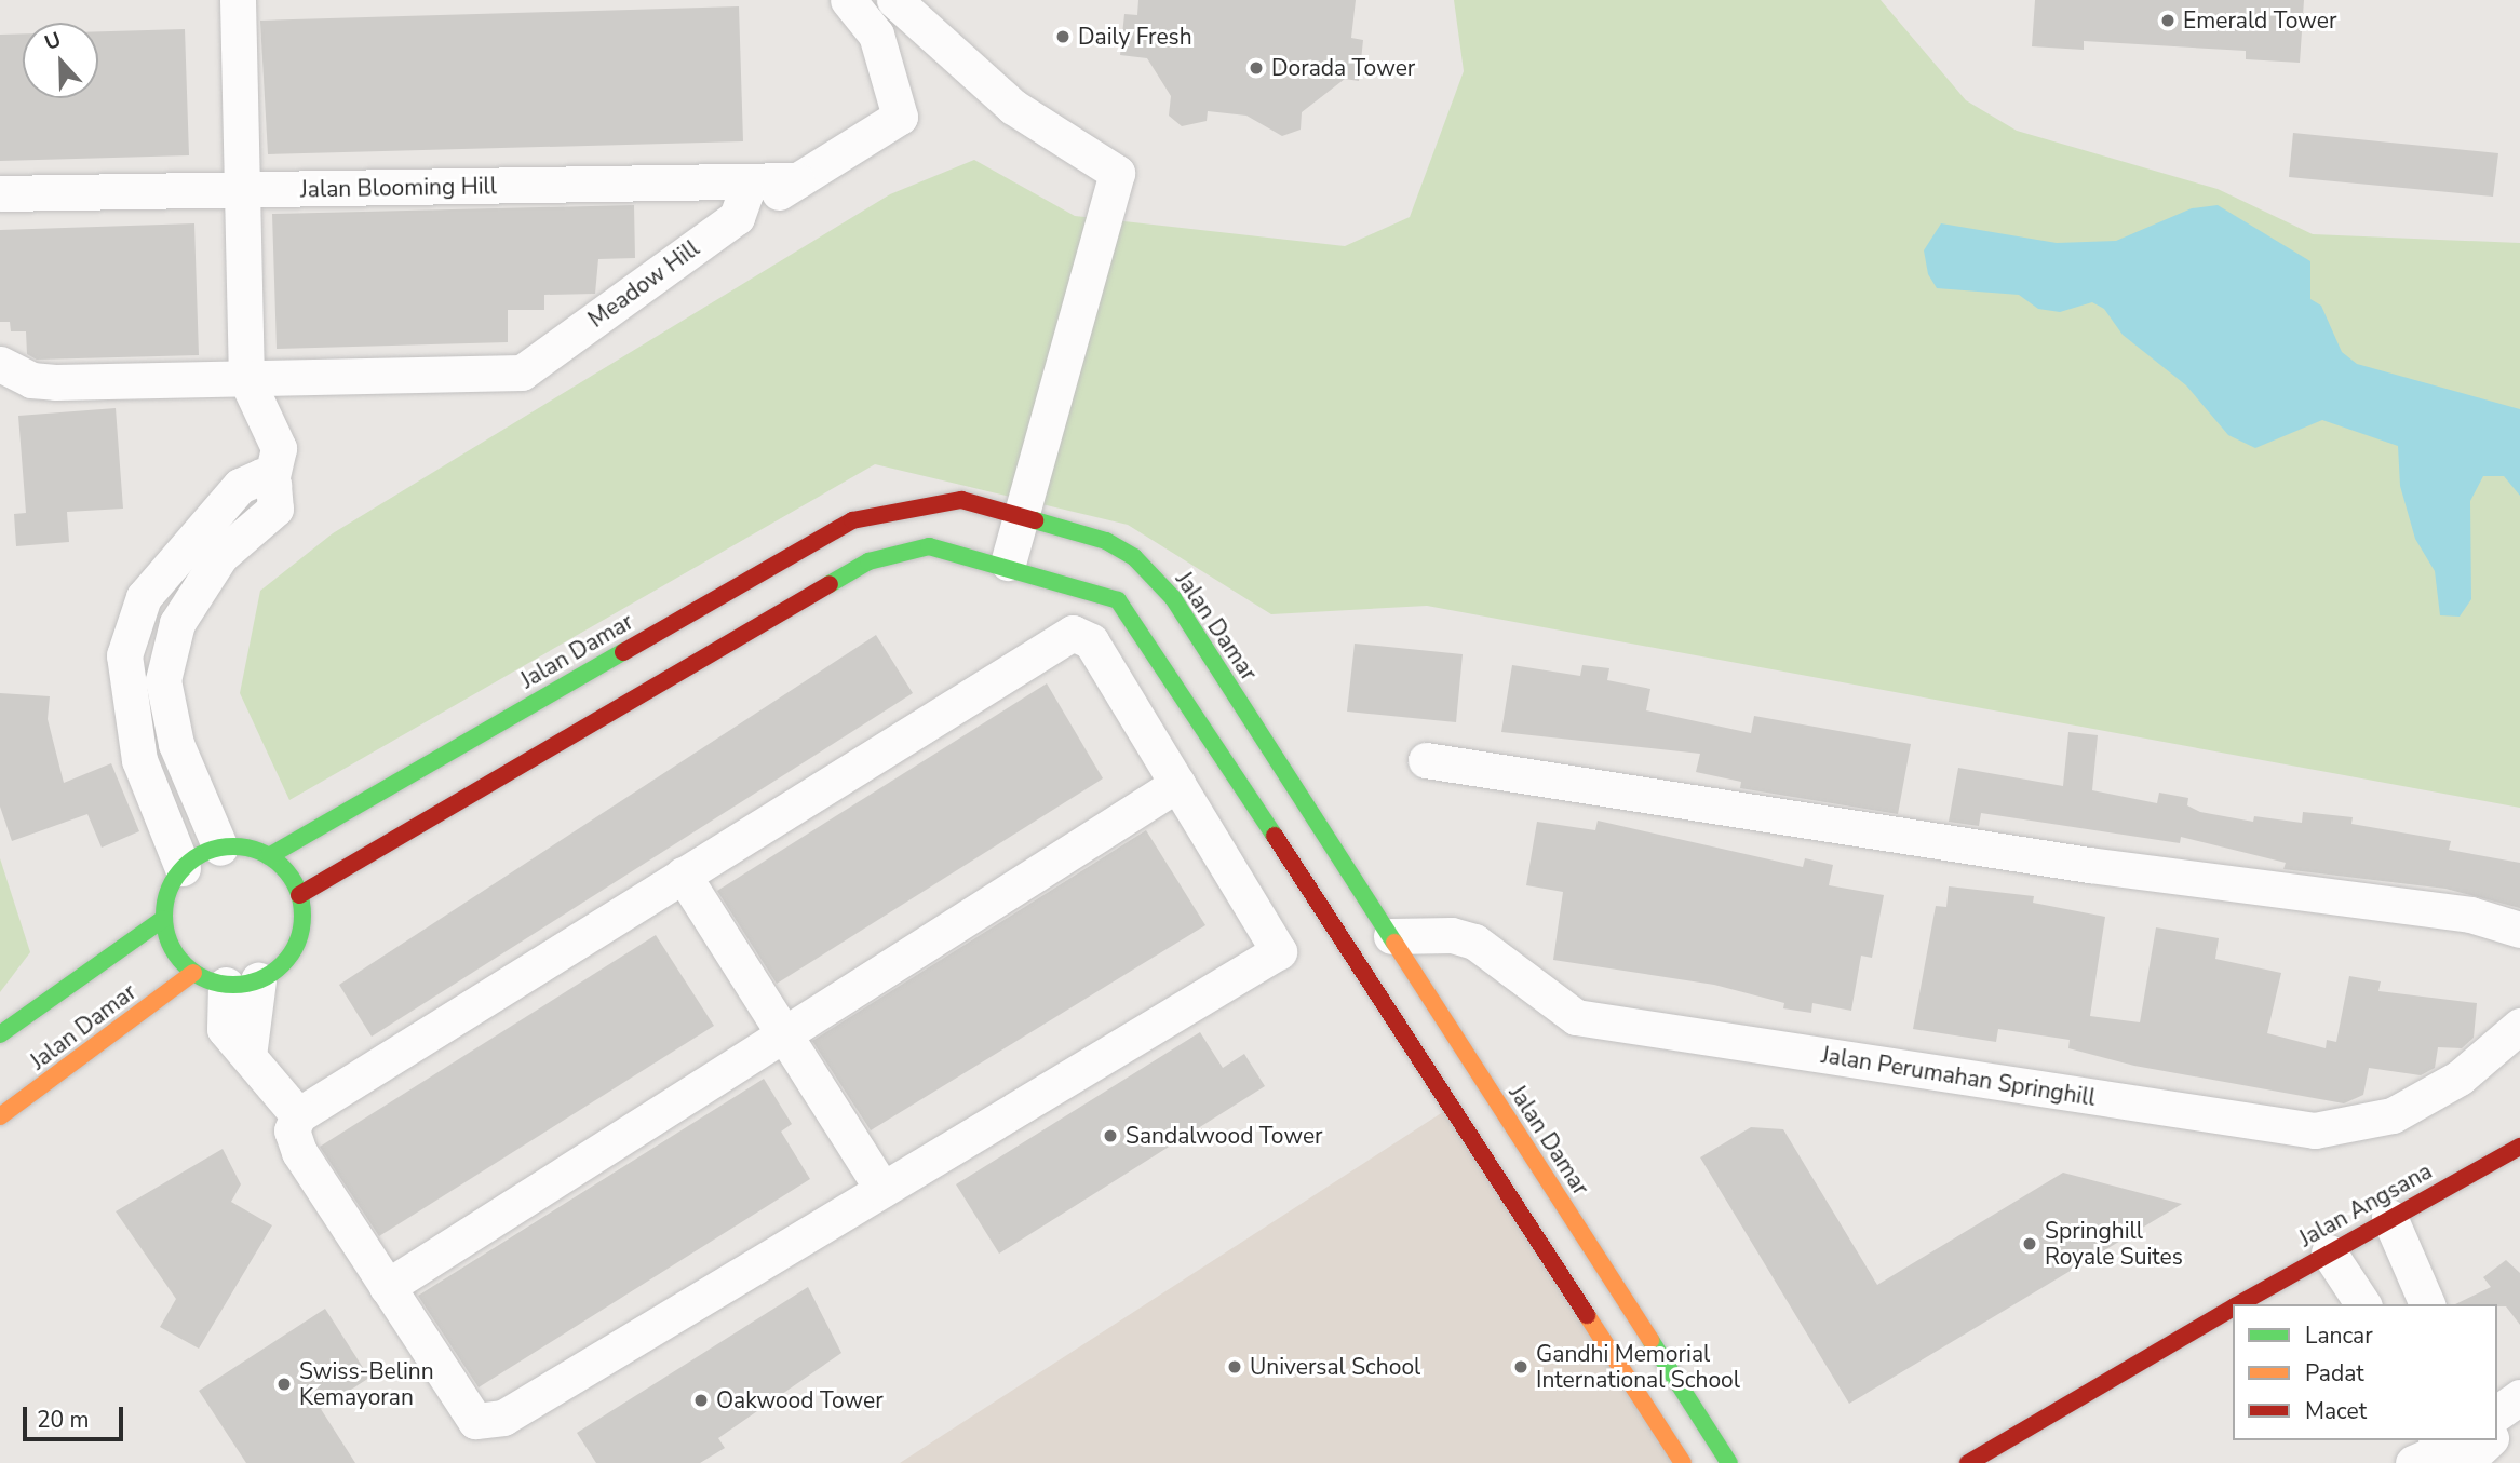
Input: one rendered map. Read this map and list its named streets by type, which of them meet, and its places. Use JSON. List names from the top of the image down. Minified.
{"streets":{"street":["Jalan Blooming Hill","Meadow Hill","Jalan Damar","Jalan Perumahan Springhill","Jalan Angsana"]},"crossings":[["Jalan Blooming Hill","Meadow Hill"],["Jalan Damar","Jalan Perumahan Springhill"]],"places":["Emerald Tower","Daily Fresh","Dorada Tower","Sandalwood Tower","Springhill Royale Suites","Universal School","Gandhi Memorial International School","Swiss-Belinn Kemayoran","Oakwood Tower"],"legend":["Lancar","Padat","Macet"],"scale_bar":"20 m","north":"top"}
